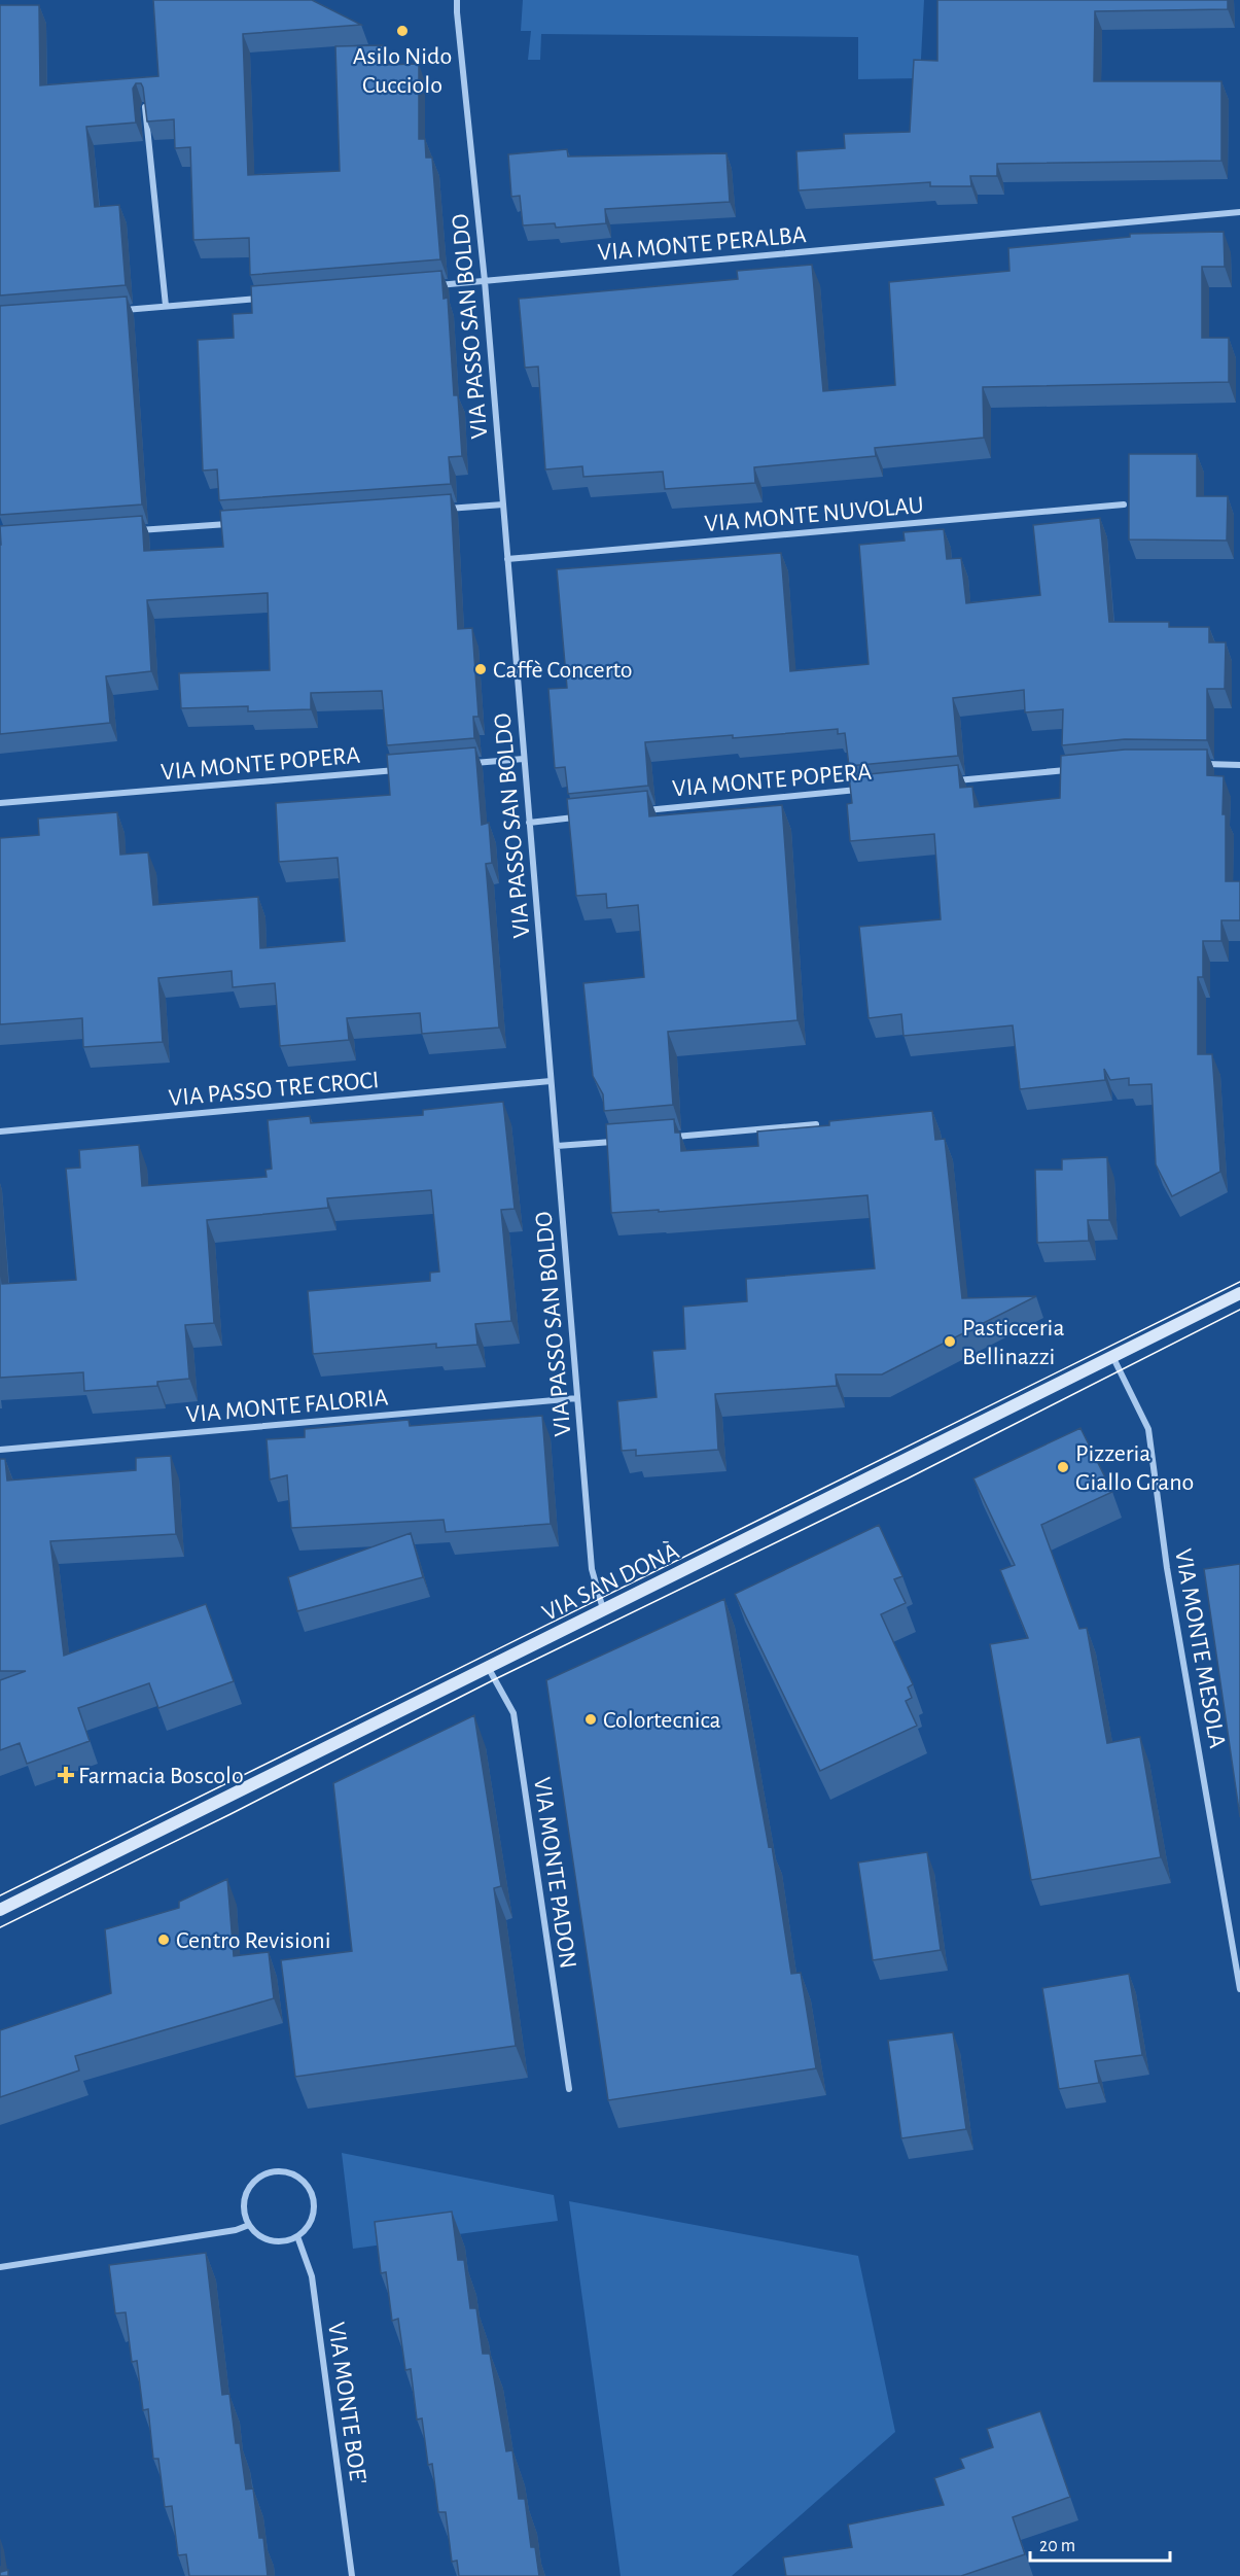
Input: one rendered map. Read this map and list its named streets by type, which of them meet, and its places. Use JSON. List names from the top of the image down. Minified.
{"streets":{"main road":["VIA SAN DONÀ"],"street":["VIA MONTE PERALBA","VIA PASSO SAN BOLDO","VIA MONTE NUVOLAU","VIA MONTE POPERA","VIA PASSO TRE CROCI","VIA MONTE FALORIA","VIA MONTE MESOLA","VIA MONTE PADON","VIA MONTE BOE'"]},"crossings":[["VIA MONTE PERALBA","VIA PASSO SAN BOLDO"],["VIA PASSO SAN BOLDO","VIA MONTE NUVOLAU"],["VIA PASSO SAN BOLDO","VIA PASSO TRE CROCI"],["VIA PASSO SAN BOLDO","VIA MONTE FALORIA"],["VIA PASSO SAN BOLDO","VIA SAN DONÀ"],["VIA SAN DONÀ","VIA MONTE MESOLA"],["VIA SAN DONÀ","VIA MONTE PADON"]],"places":{"other":["Asilo Nido Cucciolo","Caffè Concerto","Pasticceria Bellinazzi","Pizzeria Giallo Grano","Colortecnica","Centro Revisioni"],"health":["Farmacia Boscolo"]},"scale_bar":"20 m"}
